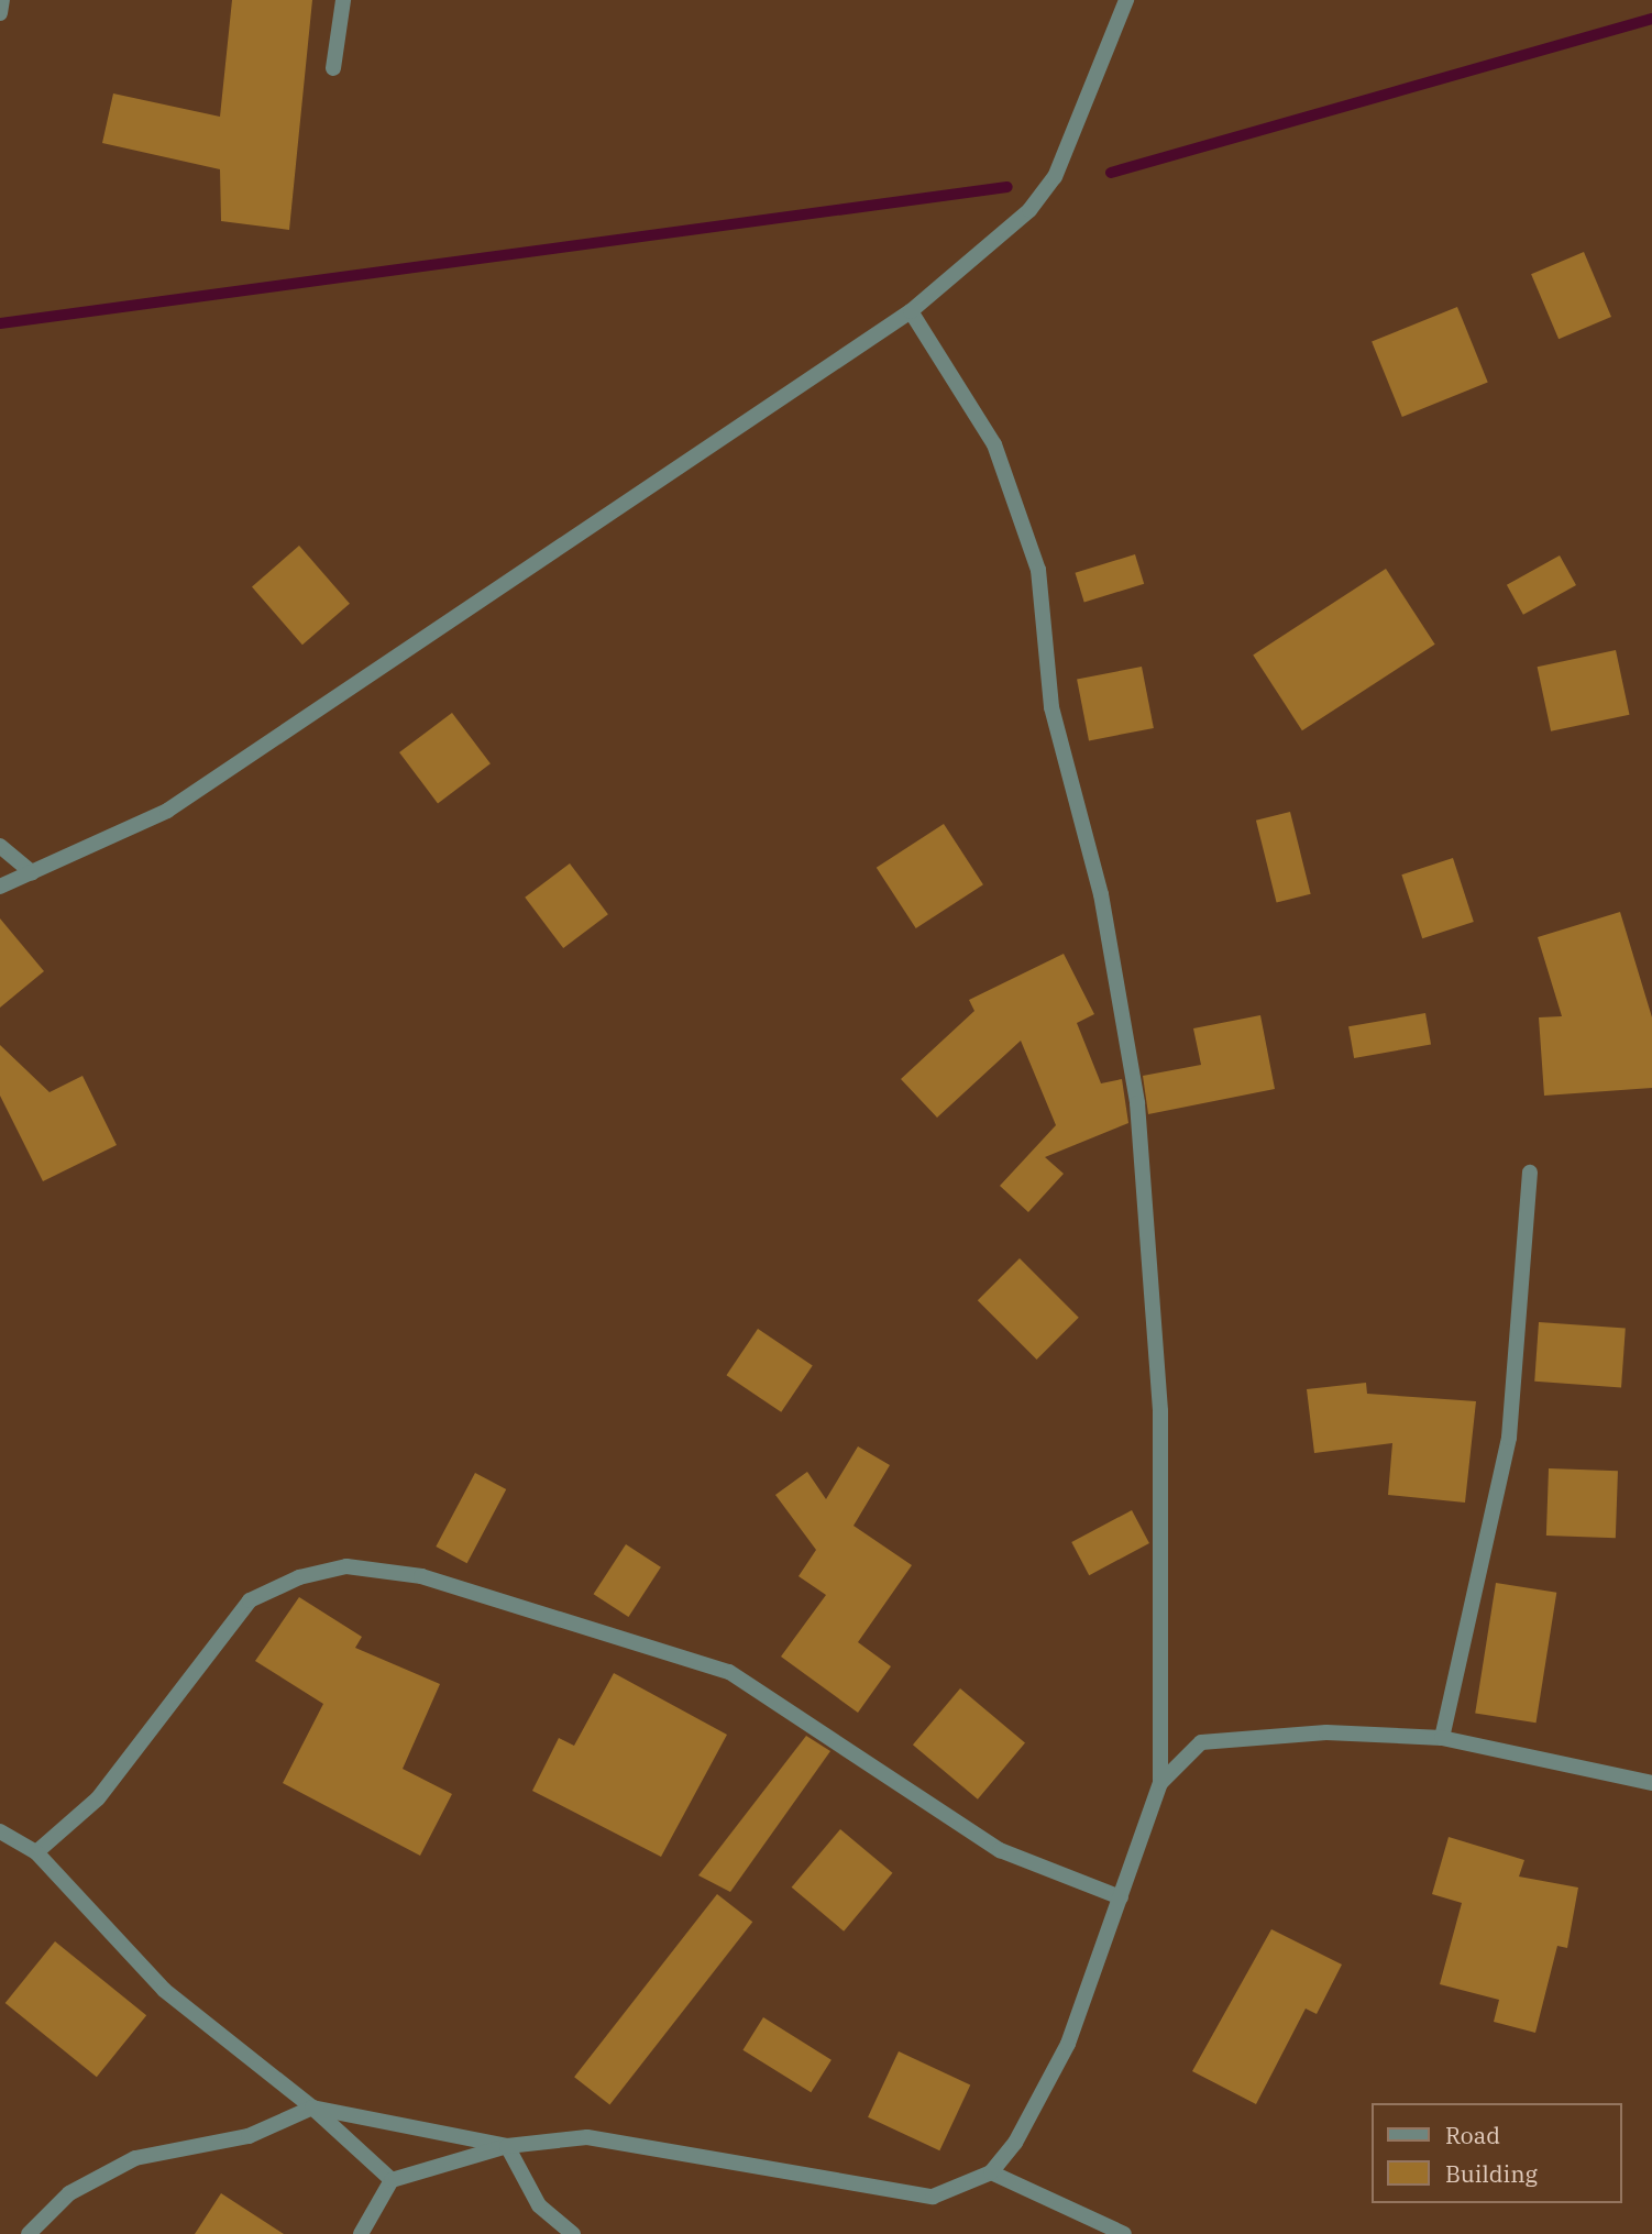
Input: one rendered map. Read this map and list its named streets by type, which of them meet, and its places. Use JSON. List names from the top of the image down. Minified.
{"legend":["Road","Building"]}
